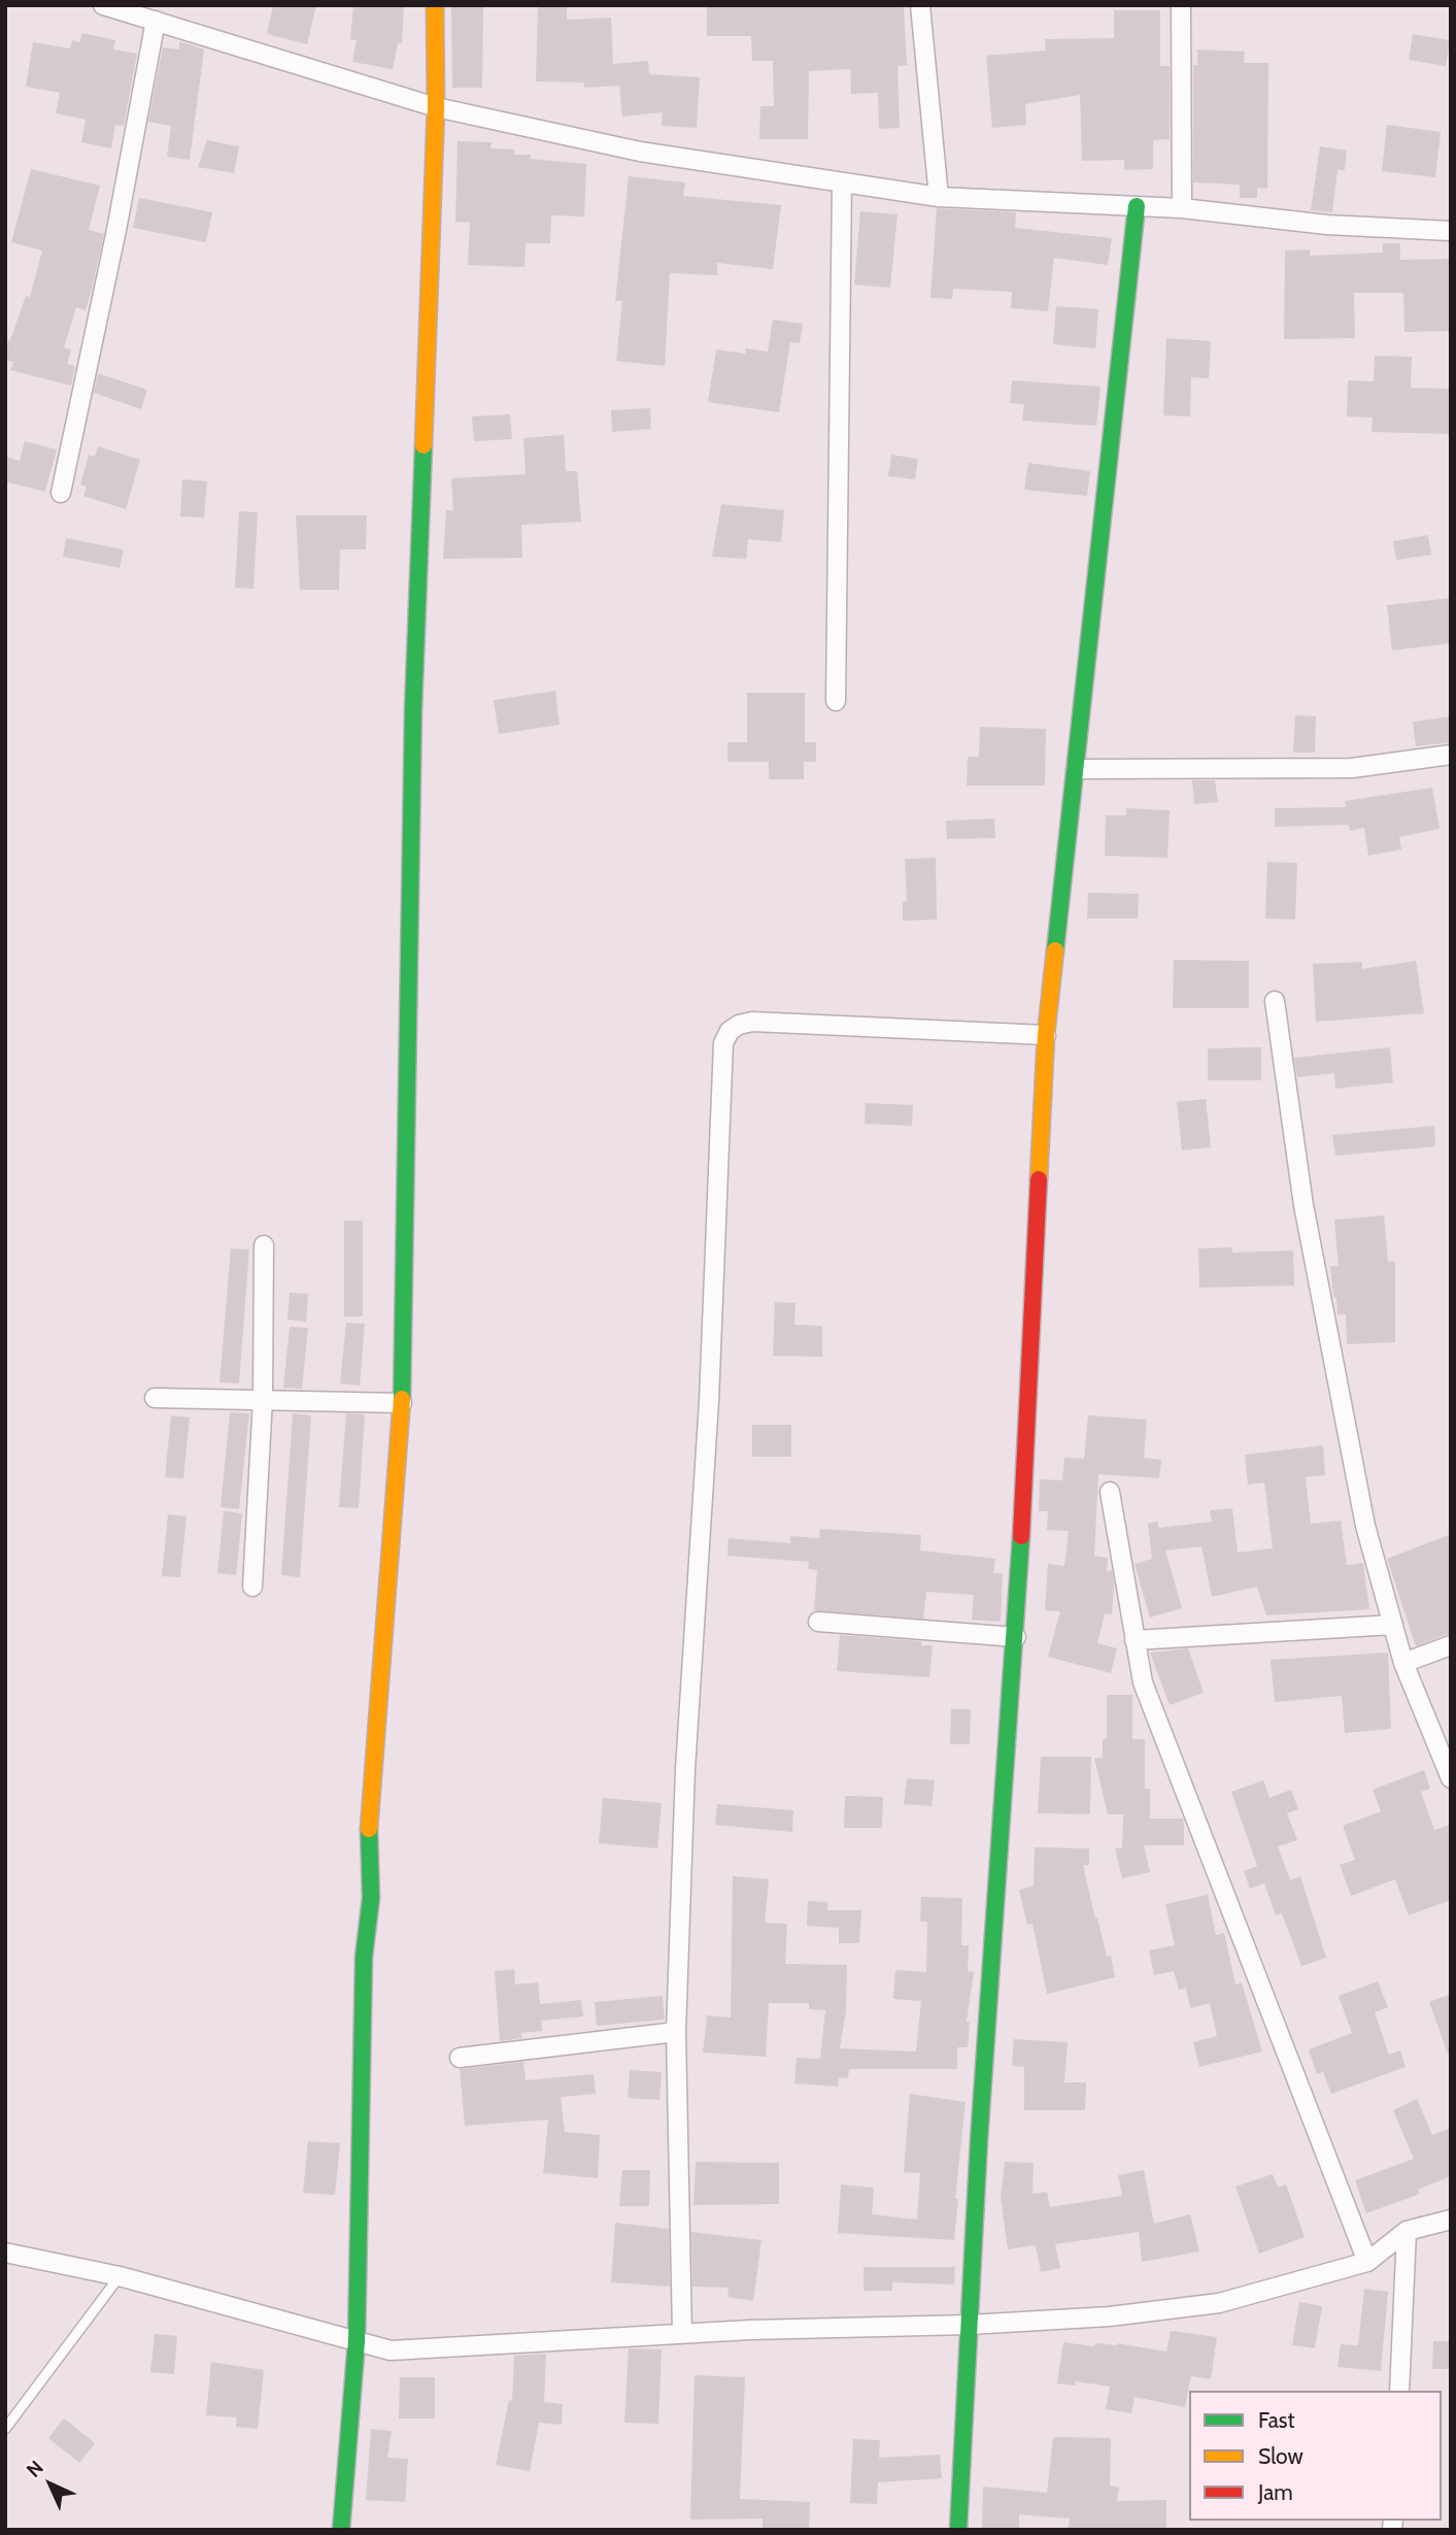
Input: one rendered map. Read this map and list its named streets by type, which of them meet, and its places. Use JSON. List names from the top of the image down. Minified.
{"legend":["Fast","Slow","Jam"],"north":"top left"}
